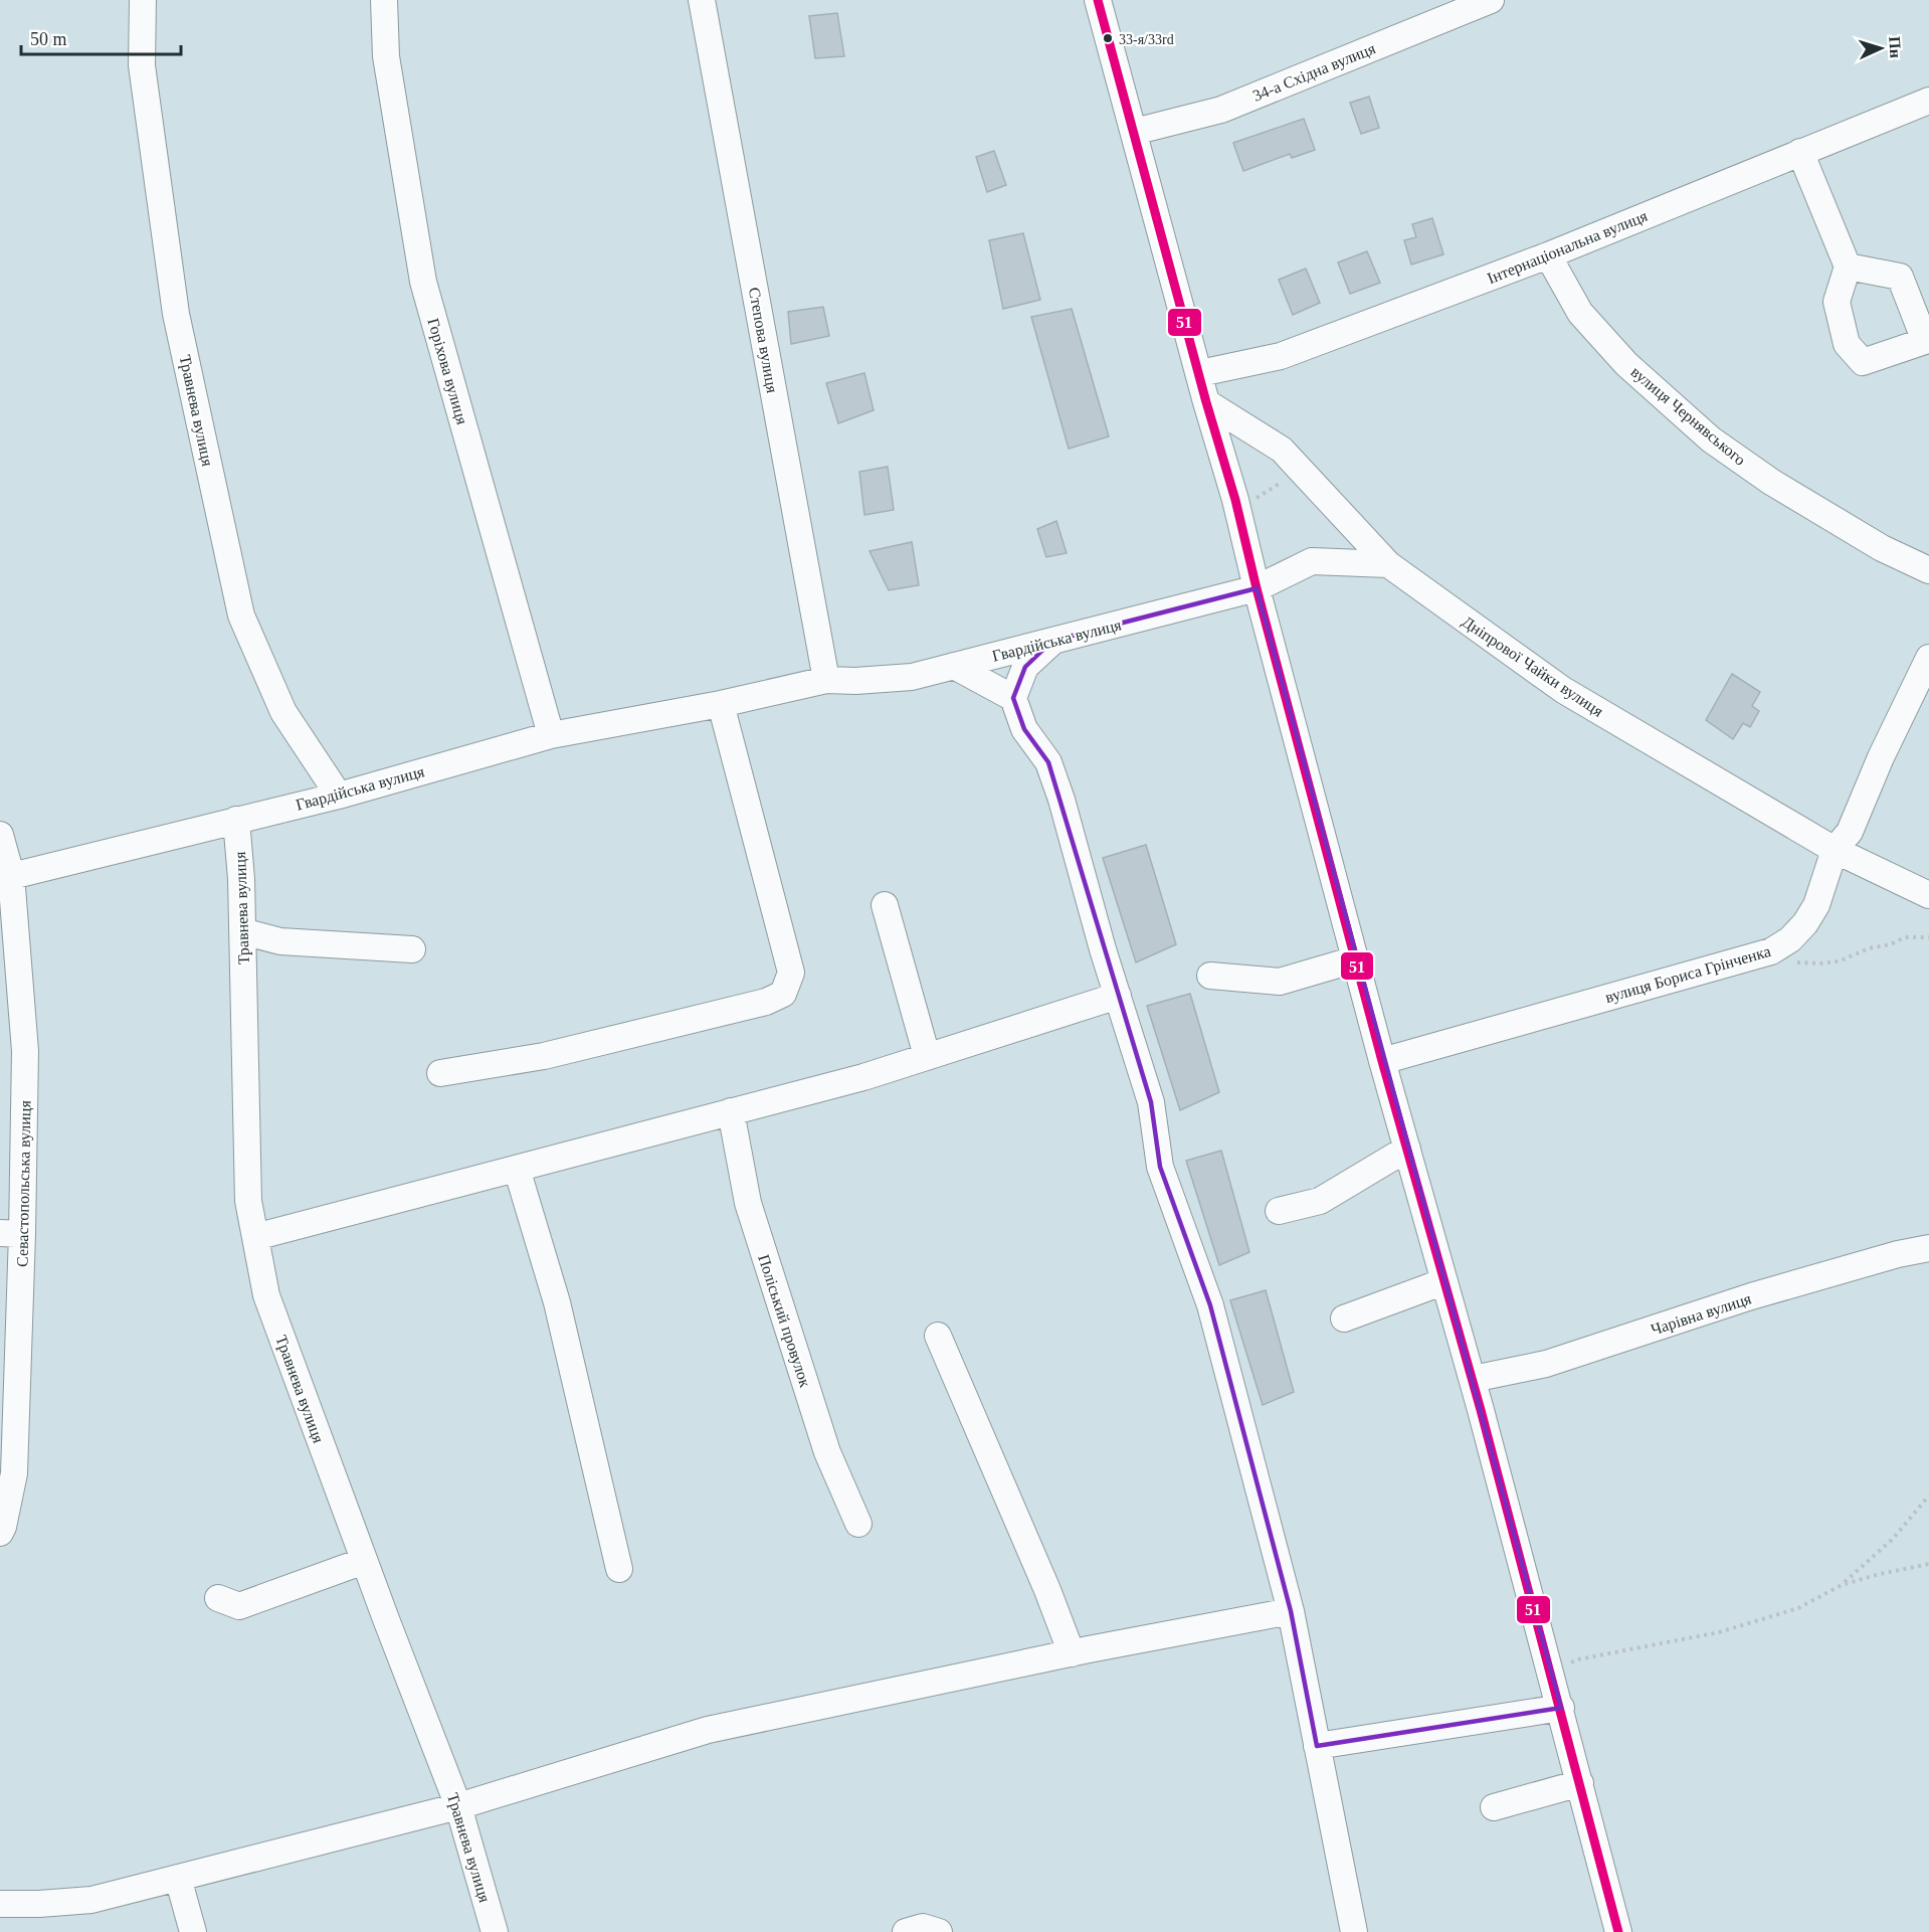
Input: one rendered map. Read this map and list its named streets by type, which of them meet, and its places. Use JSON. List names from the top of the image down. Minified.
{"streets":{"street":["34-а Східна вулиця","Інтернаціональна вулиця","Степова вулиця","Горіхова вулиця","Травнева вулиця","вулиця Чернявського","Гвардійська вулиця","Дніпрової Чайки вулиця","вулиця Бориса Грінченка","Севастопольська вулиця","Чарівна вулиця","Поліський провулок"]},"crossings":[["Інтернаціональна вулиця","вулиця Чернявського"],["Степова вулиця","Гвардійська вулиця"],["Горіхова вулиця","Гвардійська вулиця"],["Травнева вулиця","Гвардійська вулиця"],["Гвардійська вулиця","Дніпрової Чайки вулиця"],["Гвардійська вулиця","Севастопольська вулиця"],["Дніпрової Чайки вулиця","вулиця Бориса Грінченка"]],"places":["33-я/33rd"],"lines":["transit line 51"],"scale_bar":"50 m","north":"right"}
